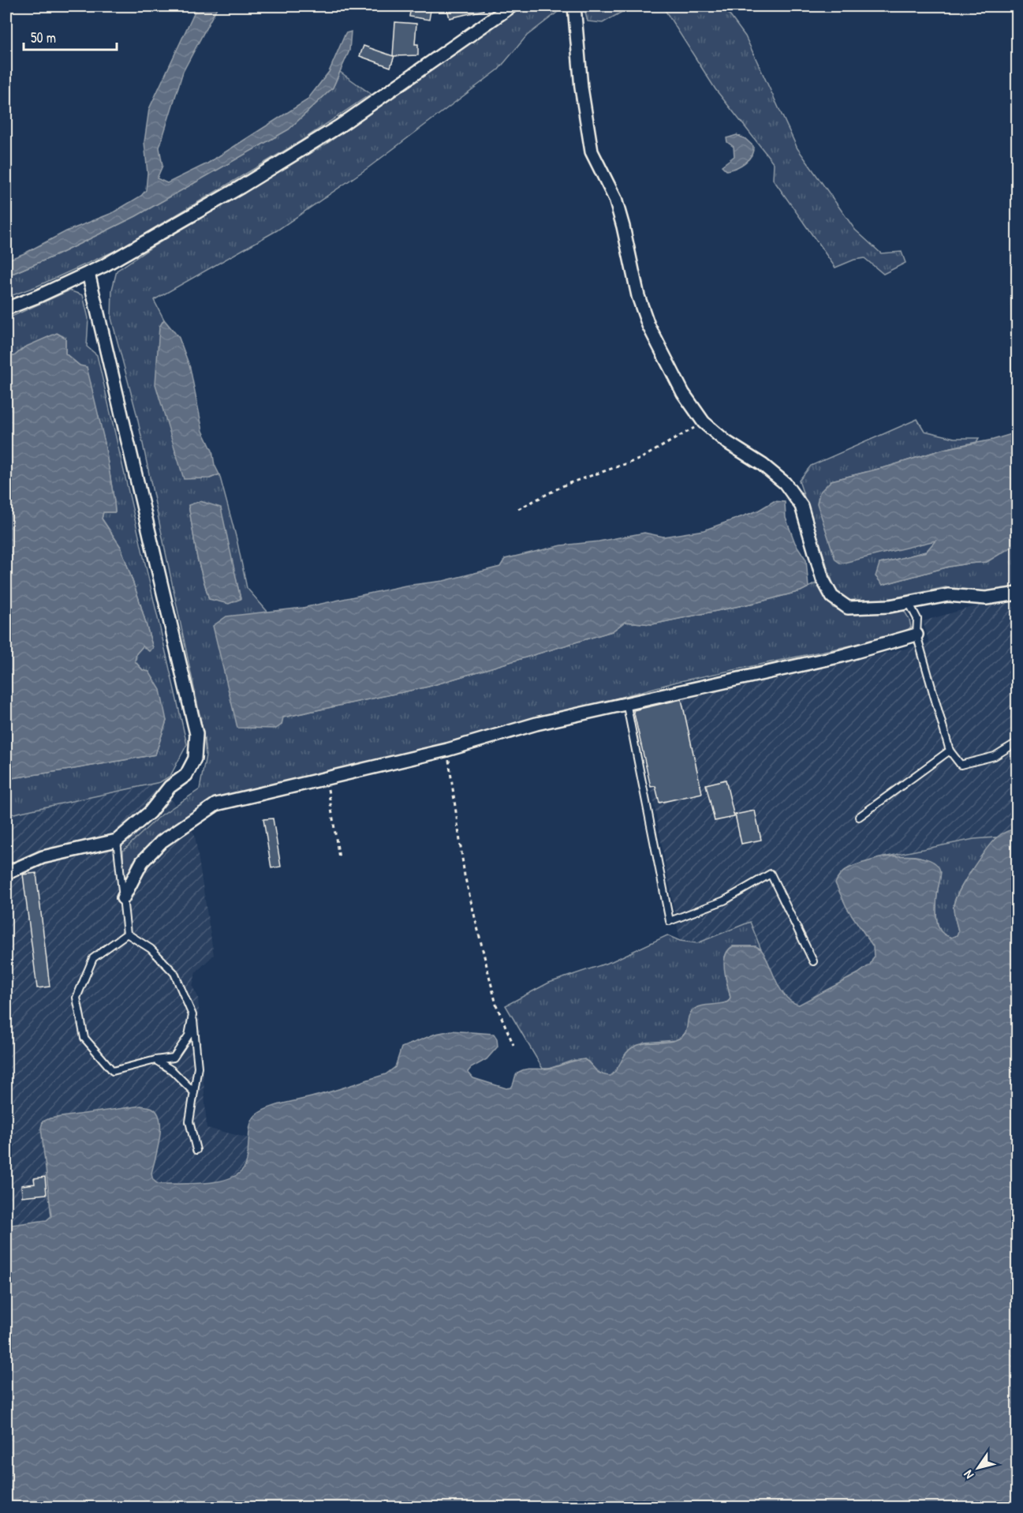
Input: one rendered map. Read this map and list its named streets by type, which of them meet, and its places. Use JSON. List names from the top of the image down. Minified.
{"scale_bar":"50 m","north":"bottom left"}
